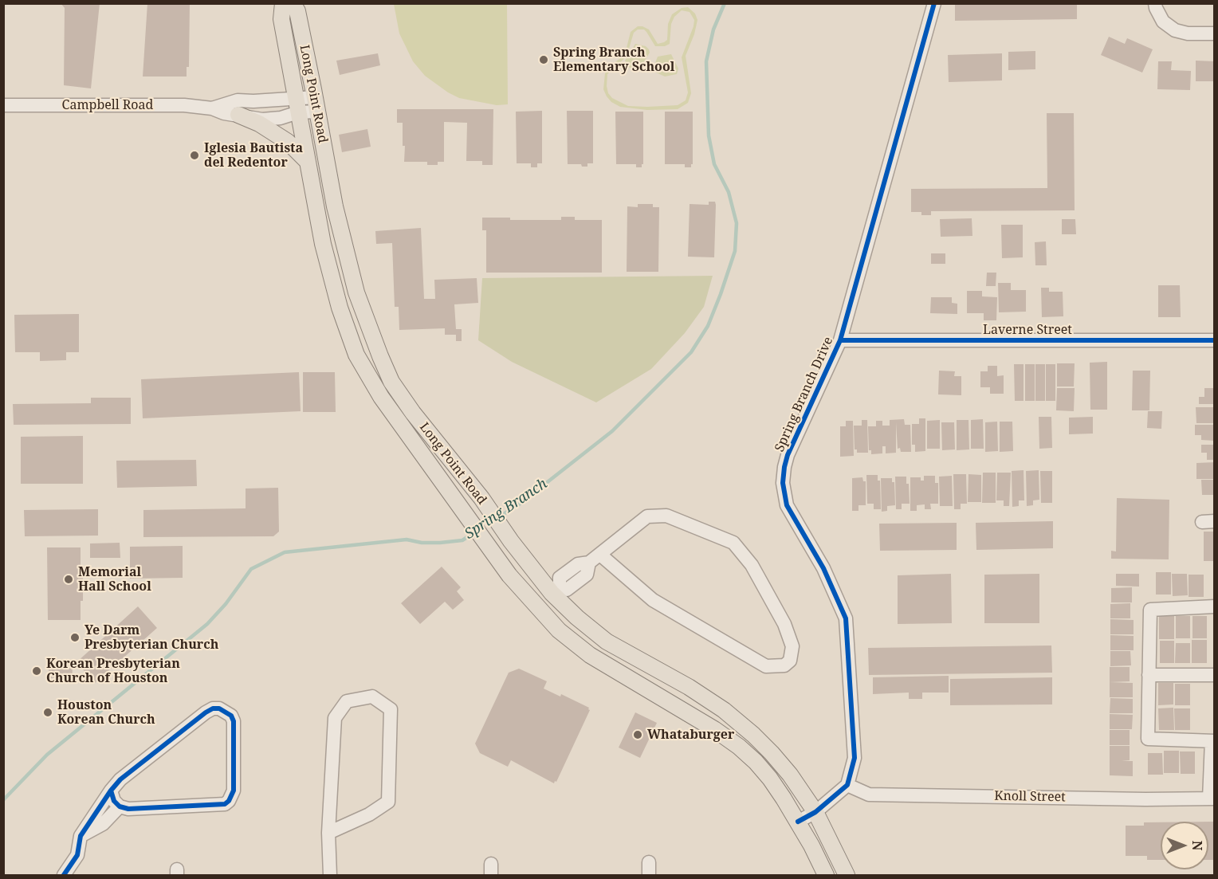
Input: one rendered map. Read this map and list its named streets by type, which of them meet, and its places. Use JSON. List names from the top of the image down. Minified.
{"streets":{"main road":["Long Point Road"],"street":["Campbell Road","Laverne Street","Spring Branch Drive","Knoll Street"]},"crossings":[["Long Point Road","Campbell Road"],["Laverne Street","Spring Branch Drive"],["Spring Branch Drive","Knoll Street"]],"water":["Spring Branch"],"places":["Spring Branch Elementary School","Iglesia Bautista del Redentor","Memorial Hall School","Ye Darm Presbyterian Church","Korean Presbyterian Church of Houston","Houston Korean Church","Whataburger"],"north":"right"}
